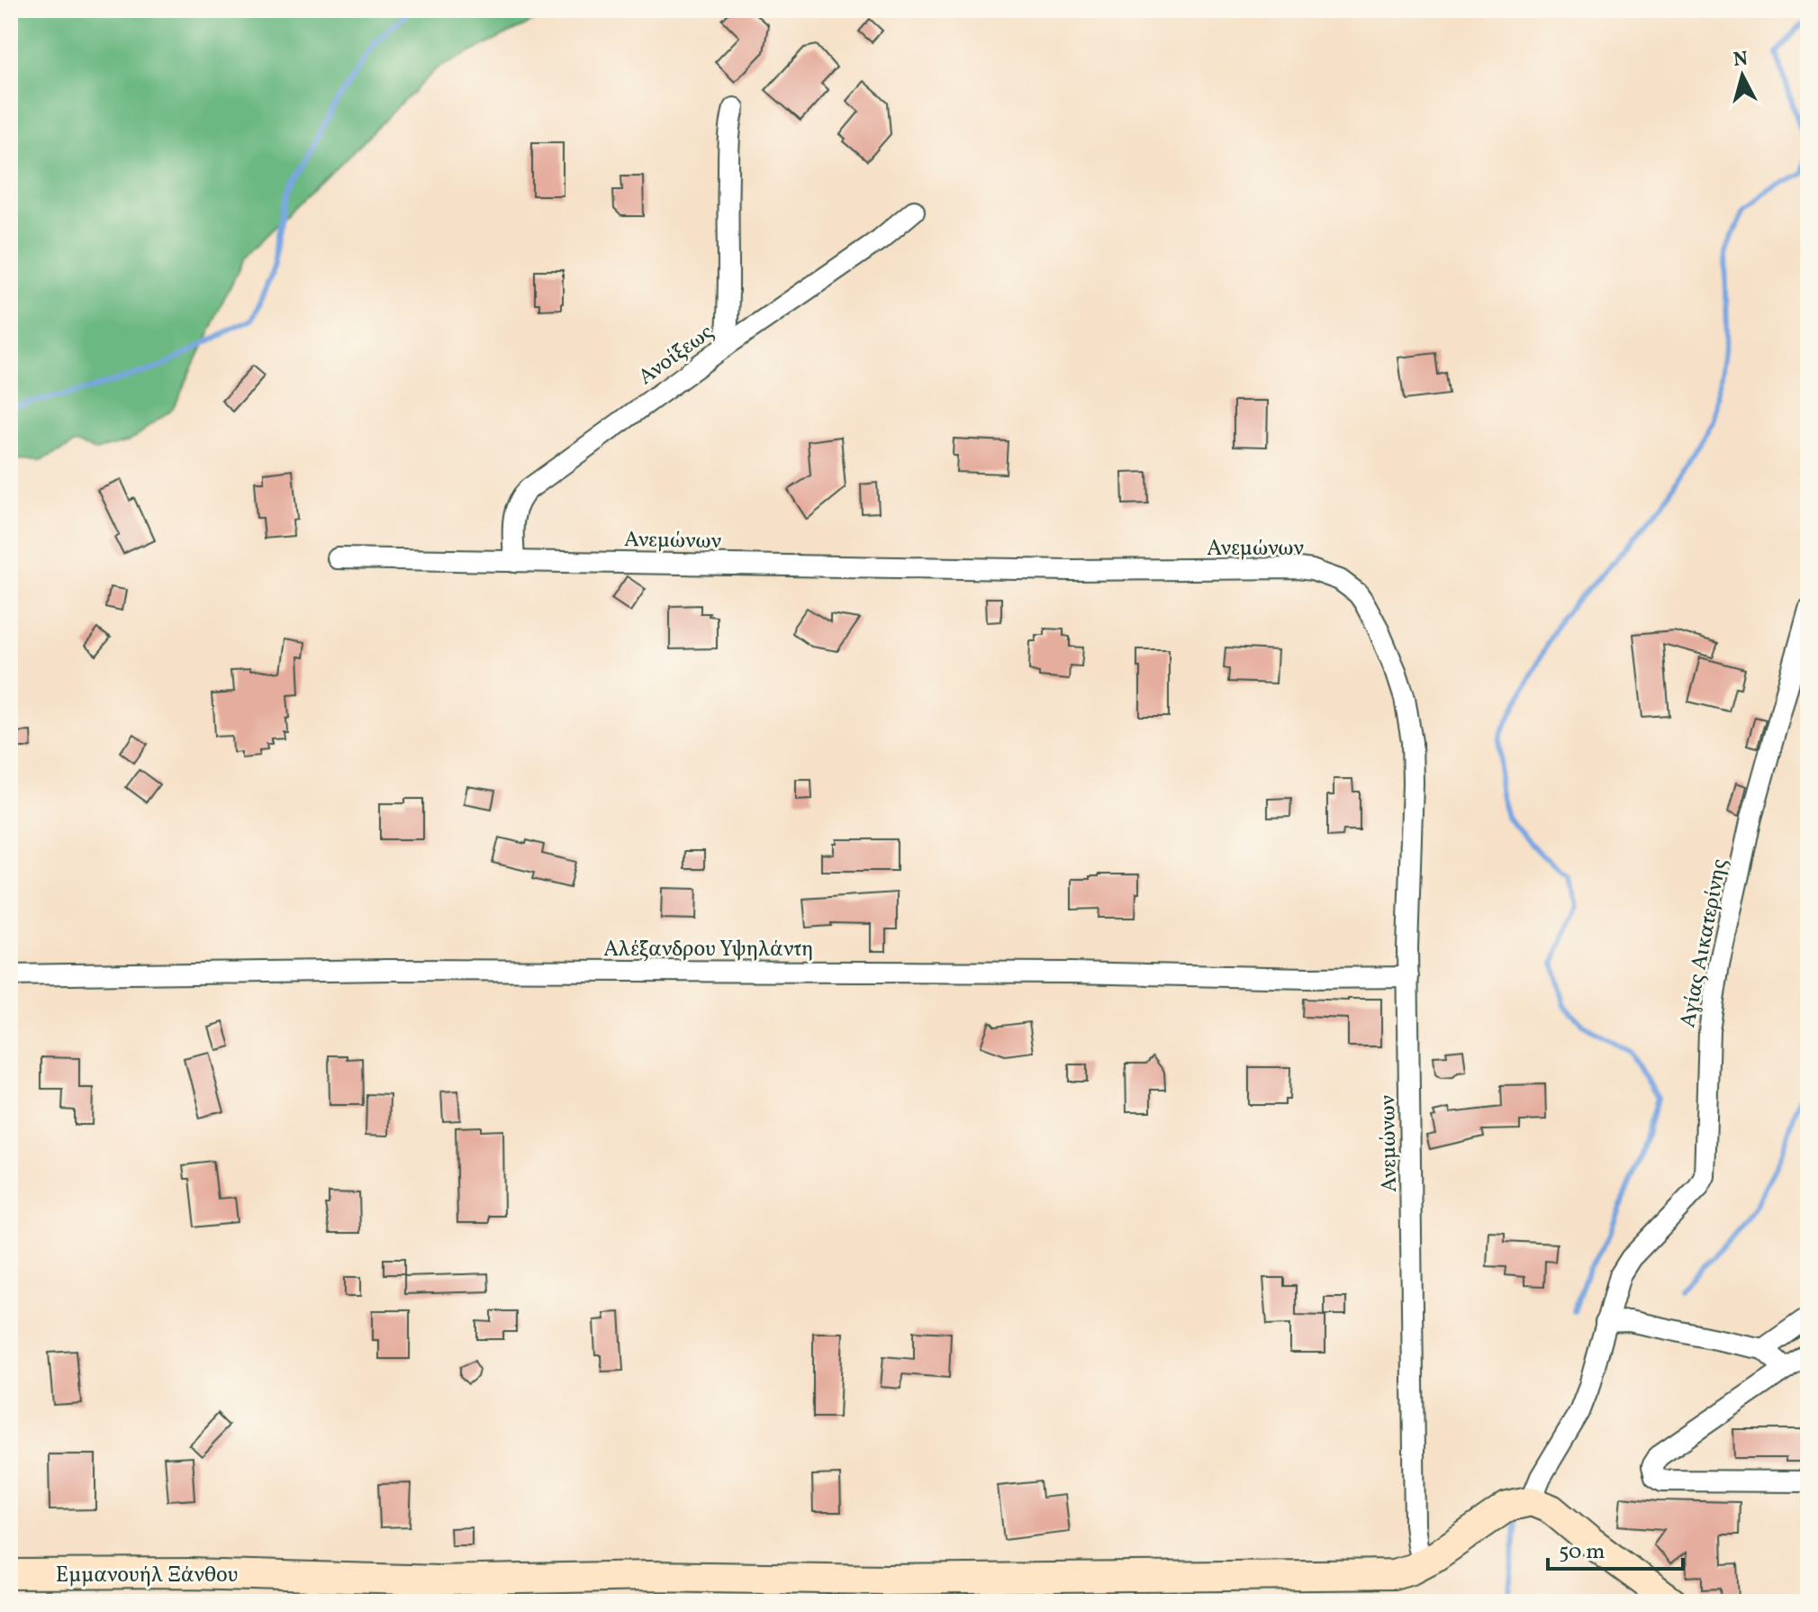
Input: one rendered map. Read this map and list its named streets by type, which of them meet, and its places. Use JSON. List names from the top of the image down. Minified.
{"streets":{"street":["Ανοίξεως","Ανεμώνων","Αγίας Αικατερίνης","Αλέξανδρου Υψηλάντη","Εμμανουήλ Ξάνθου"]},"crossings":[["Ανοίξεως","Ανεμώνων"],["Ανεμώνων","Αλέξανδρου Υψηλάντη"],["Ανεμώνων","Εμμανουήλ Ξάνθου"],["Αγίας Αικατερίνης","Εμμανουήλ Ξάνθου"]],"scale_bar":"50 m","north":"top"}
